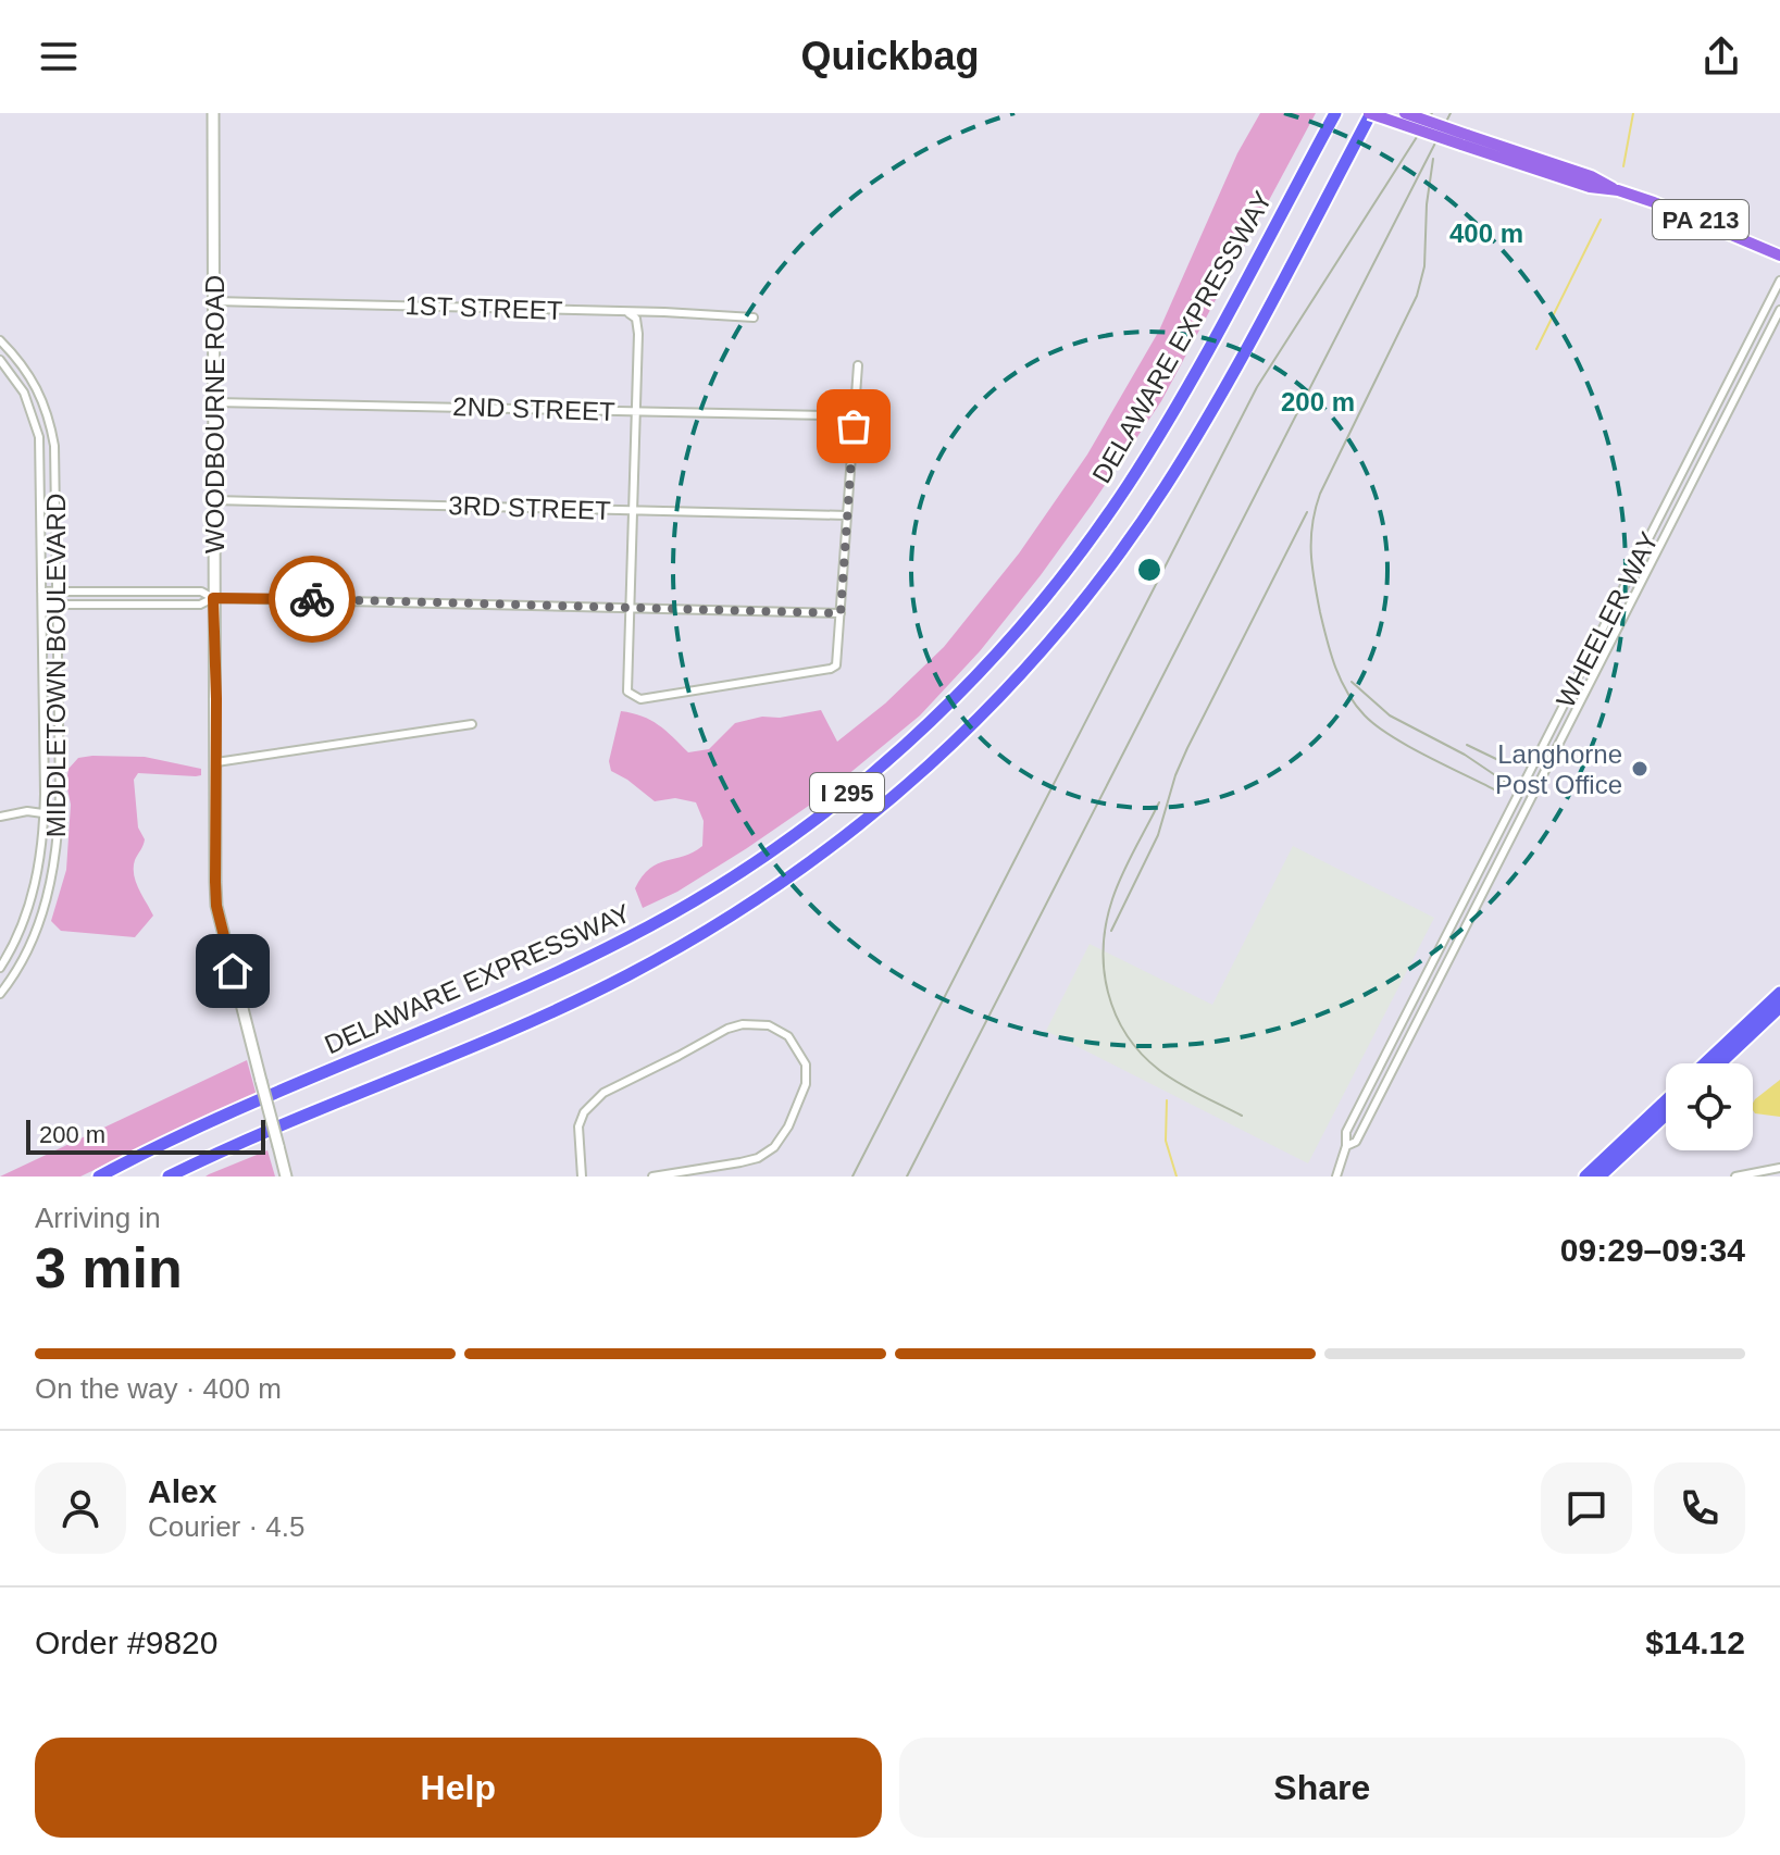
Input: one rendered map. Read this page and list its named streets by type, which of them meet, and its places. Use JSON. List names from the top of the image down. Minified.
{"streets":{"highway":["DELAWARE EXPRESSWAY","I 295"],"main road":["PA 213","WOODBOURNE ROAD"],"street":["1ST STREET","2ND STREET","3RD STREET","WHEELER WAY","MIDDLETOWN BOULEVARD"]},"crossings":[["PA 213","I 295"],["1ST STREET","WOODBOURNE ROAD"],["2ND STREET","WOODBOURNE ROAD"],["WOODBOURNE ROAD","3RD STREET"]],"places":["Langhorne Post Office"],"scale_bar":"200 m","page":{"header":"Quickbag","scale":"200 m","heading":["3 min","Arriving in","09:29–09:34"],"panel":["Alex","Courier · 4.5","Order #9820","$14.12"],"bar":"On the way · 400 m","buttons":["Help","Share"]},"rings":["400 m","200 m"]}
